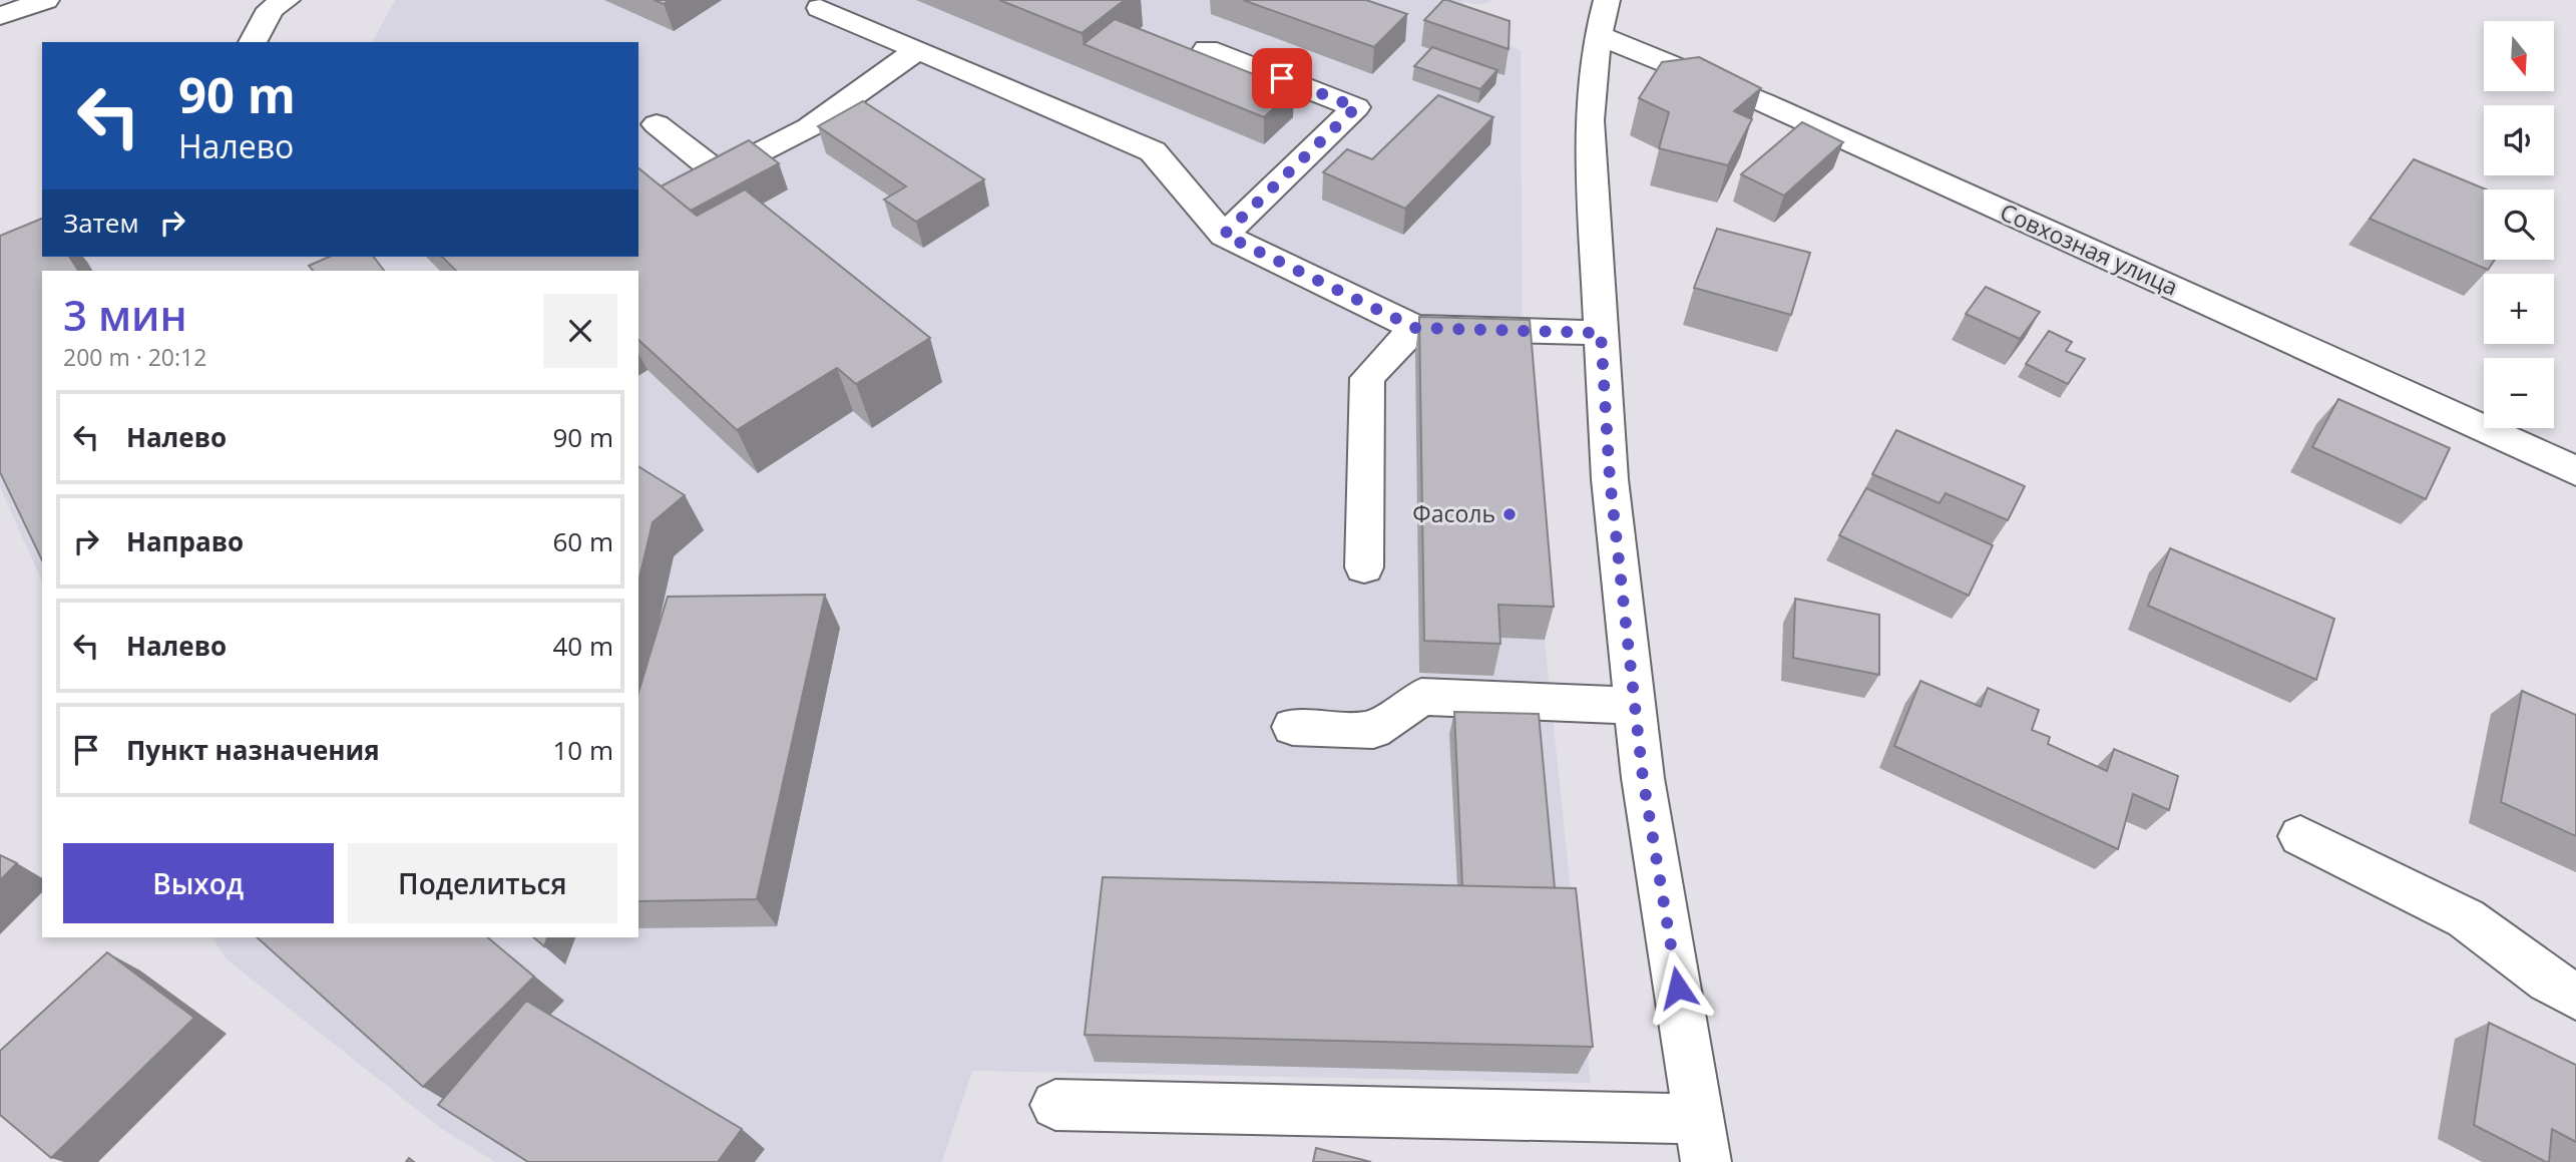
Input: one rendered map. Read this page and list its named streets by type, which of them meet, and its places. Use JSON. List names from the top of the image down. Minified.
{"streets":{"street":["Совхозная улица"]},"places":["Фасоль"],"north":"bottom","page":{"map_buttons":["+","−"],"turn":["90 m","Налево"],"then":"Затем","heading":["3 мин","200 m · 20:12"],"list":[{"name":"Налево","value":"90 m"},{"name":"Направо","value":"60 m"},{"name":"Налево","value":"40 m"},{"name":"Пункт назначения","value":"10 m"}],"buttons":["Выход","Поделиться"]}}
